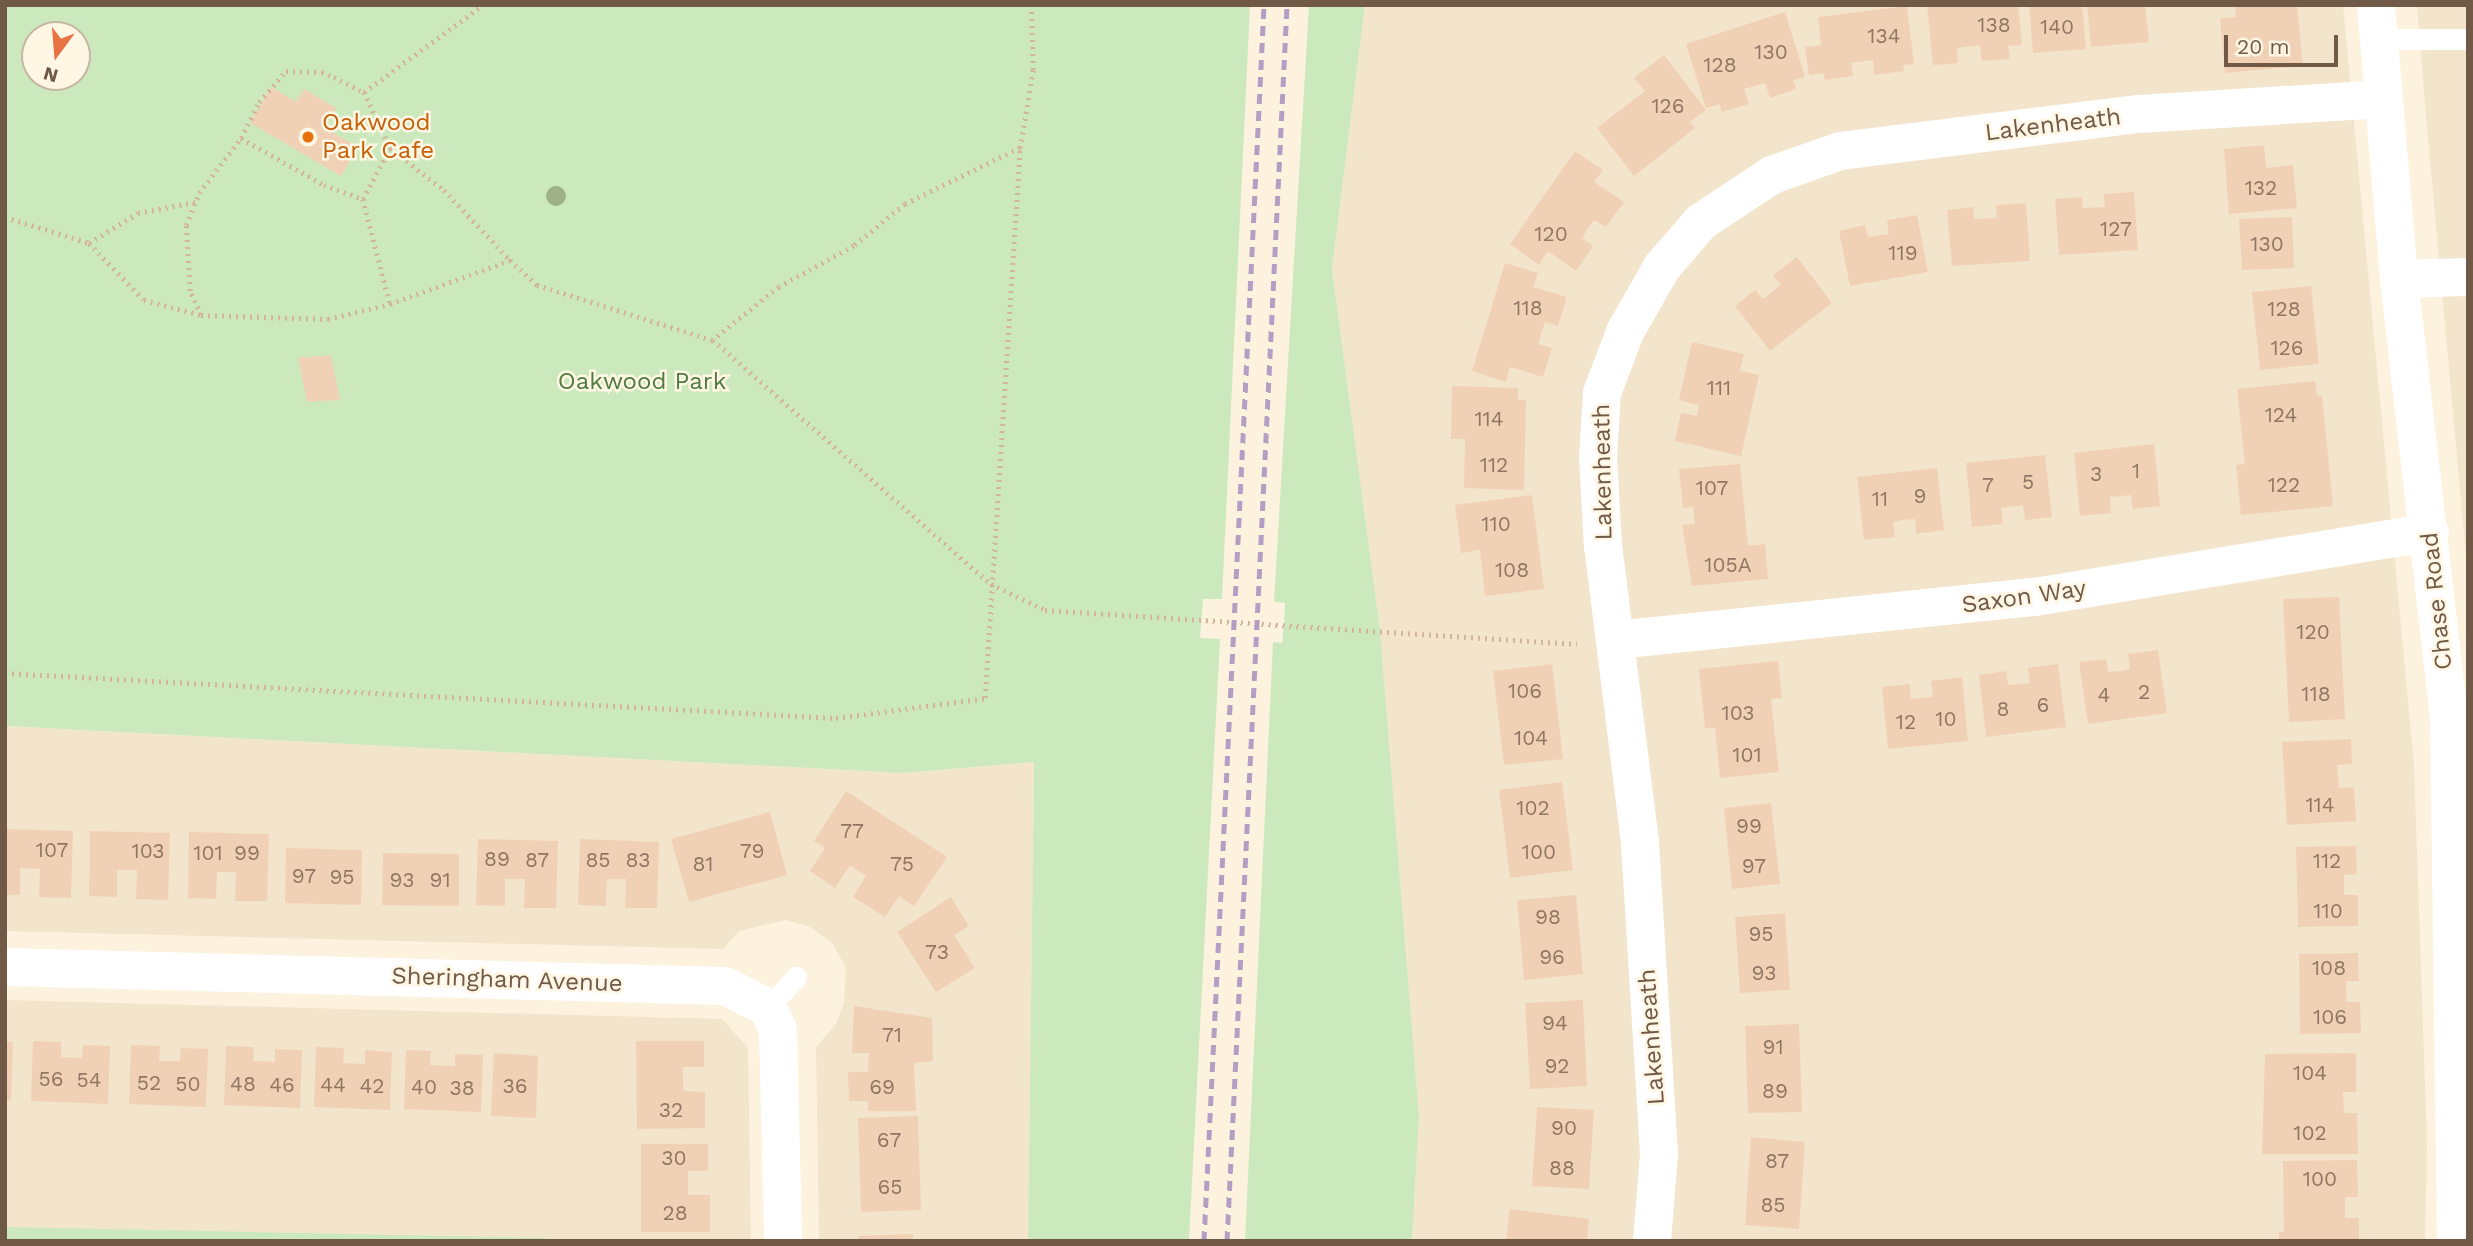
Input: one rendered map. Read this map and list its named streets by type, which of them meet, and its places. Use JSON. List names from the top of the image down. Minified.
{"streets":{"street":["Lakenheath","Saxon Way","Chase Road","Sheringham Avenue"]},"crossings":[["Lakenheath","Saxon Way"],["Lakenheath","Chase Road"],["Saxon Way","Chase Road"]],"parks":["Oakwood Park"],"places":["Oakwood Park Cafe"],"house_numbers":["138","140","134","130","128","126","132","127","120","130","119","118","128","126","111","124","114","112","1","3","5","7","122","107","9","11","110","105A","108","120","106","2","118","4","6","8","103","10","12","104","101","114","102","99","77","107","103","79","100","101","99","89","87","85","83","112","81","75","97","97","95","93","91","110","98","95","73","96","108","93","106","94","71","91","92","104","56","54","52","50","48","46","44","42","36","40","69","38","89","32","90","102","67","30","87","88","100","65","85","28"],"scale_bar":"20 m","north":"bottom"}
